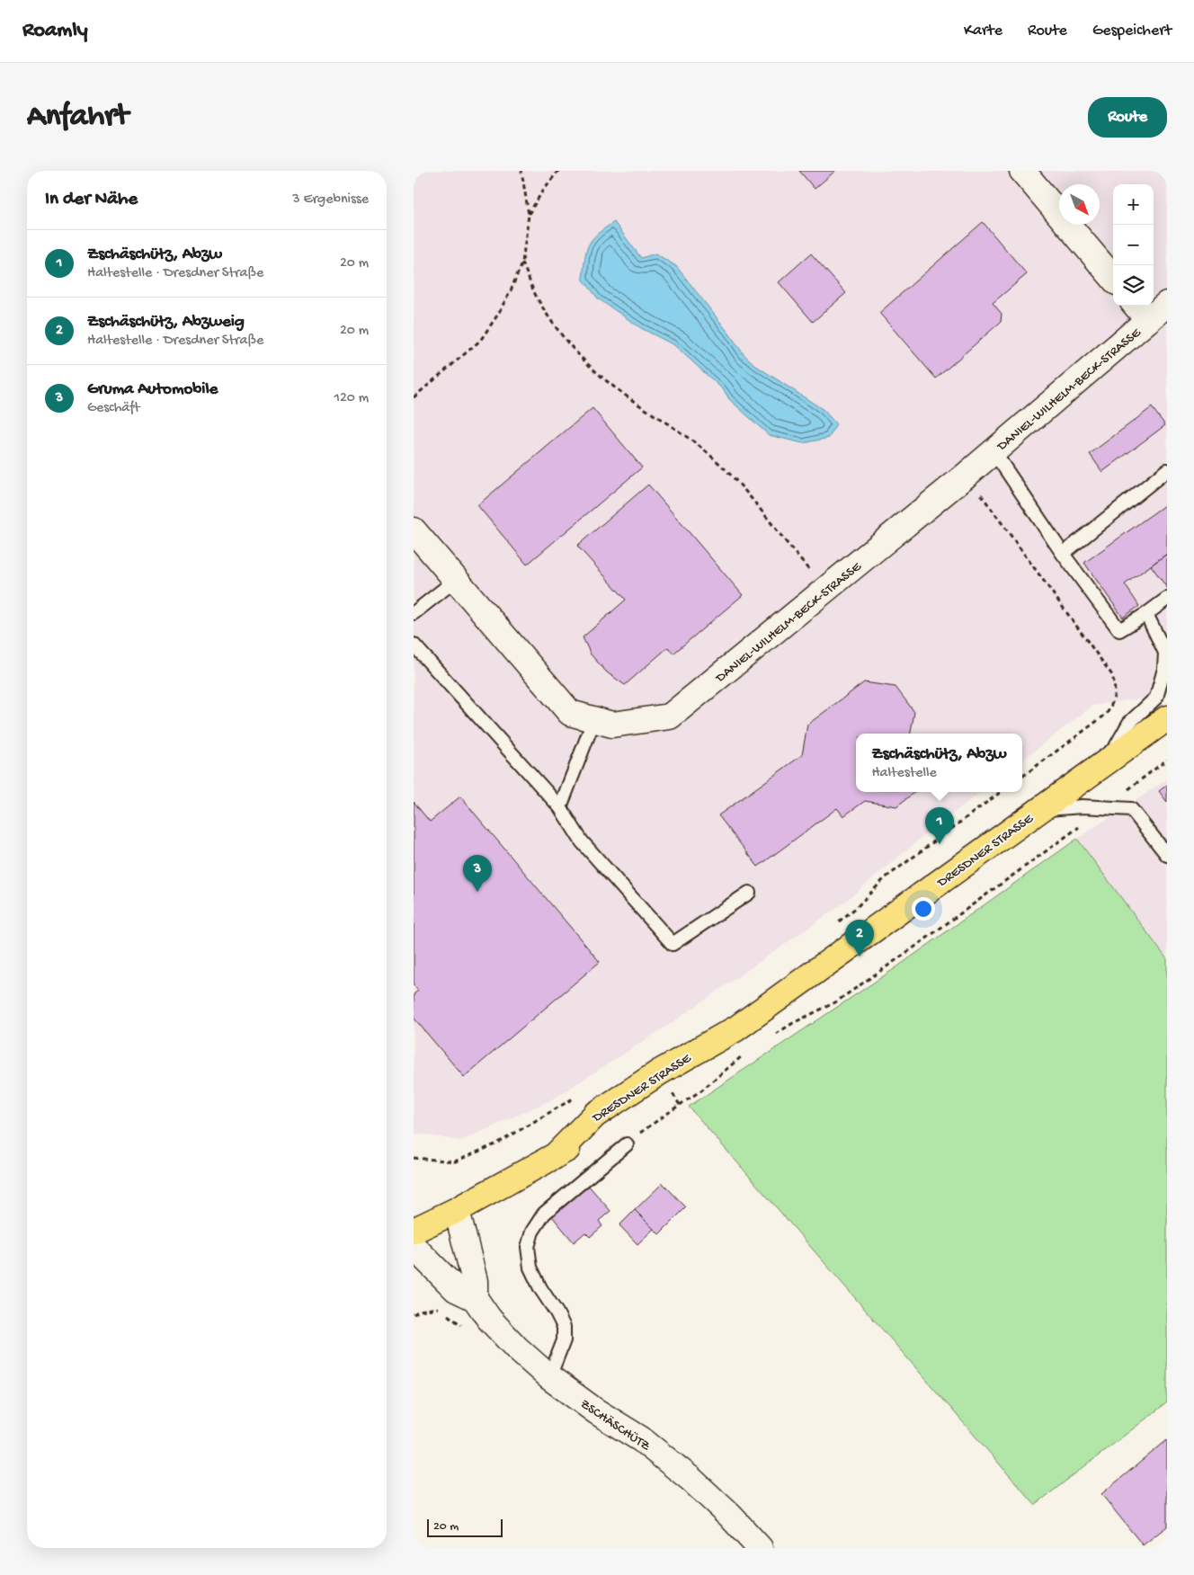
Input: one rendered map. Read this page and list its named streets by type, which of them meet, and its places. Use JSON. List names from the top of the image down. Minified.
{"streets":{"main road":["DRESDNER STRASSE"],"street":["DANIEL-WILHELM-BECK-STRASSE","ZSCHÄSCHÜTZ"]},"scale_bar":"20 m","north":"bottom right","page":{"header":"Roamly","nav":["Karte","Route","Gespeichert"],"buttons":"Route","title":"Anfahrt","heading":["In der Nähe","3 Ergebnisse"],"map_buttons":["+","−"],"list":[{"mark":"1","name":"Zschäschütz, Abzw","note":"Haltestelle · Dresdner Straße","value":"20 m"},{"mark":"2","name":"Zschäschütz, Abzweig","note":"Haltestelle · Dresdner Straße","value":"20 m"},{"mark":"3","name":"Gruma Automobile","note":"Geschäft","value":"120 m"}],"popup":["Zschäschütz, Abzw","Haltestelle"],"pins":["1","3","2"],"scale":"20 m"}}
